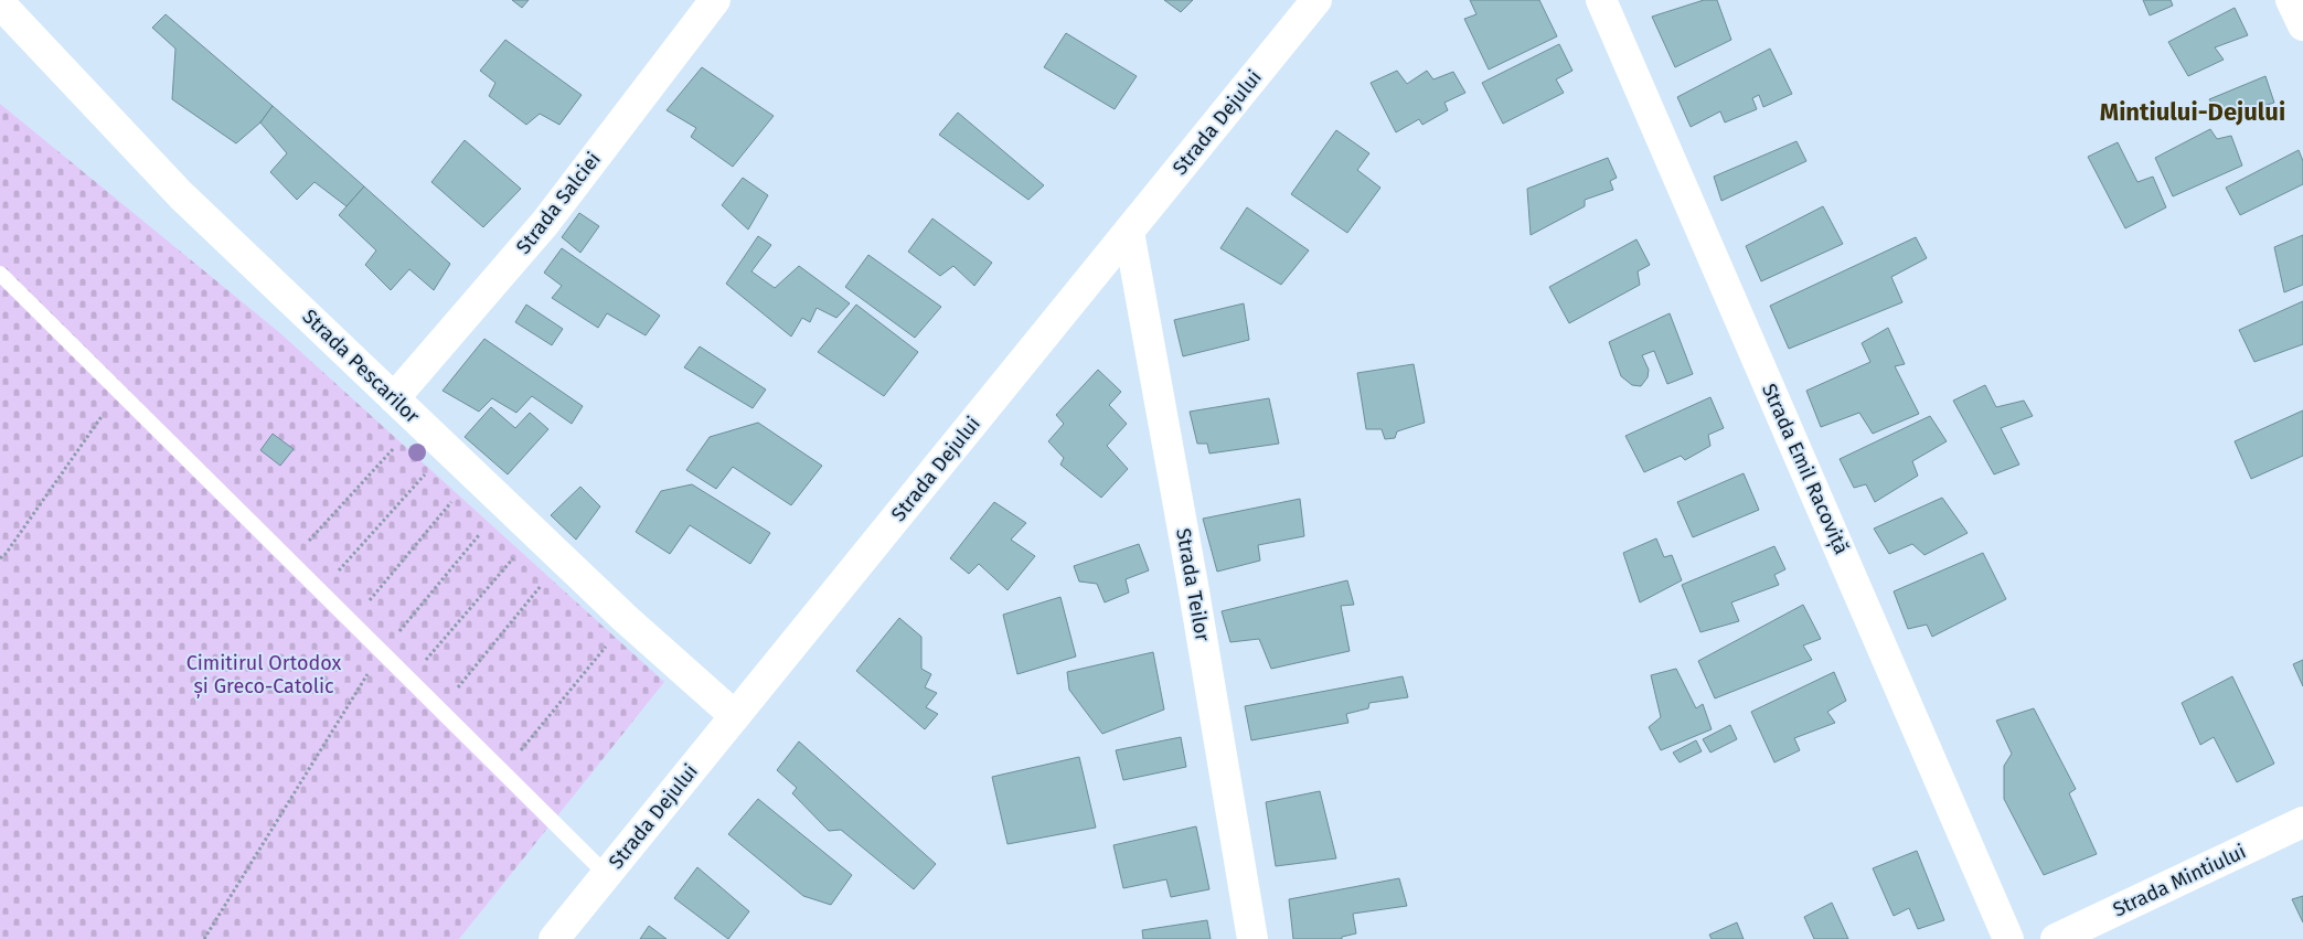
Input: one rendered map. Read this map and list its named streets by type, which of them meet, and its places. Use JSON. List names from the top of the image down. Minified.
{"streets":{"street":["Strada Dejului","Strada Salciei","Strada Pescarilor","Strada Emil Racoviță","Strada Teilor","Strada Mintiului"]},"crossings":[["Strada Dejului","Strada Pescarilor"],["Strada Dejului","Strada Teilor"],["Strada Salciei","Strada Pescarilor"]],"districts":["Mintiului-Dejului"],"parks":["Cimitirul Ortodox și Greco-Catolic"]}
